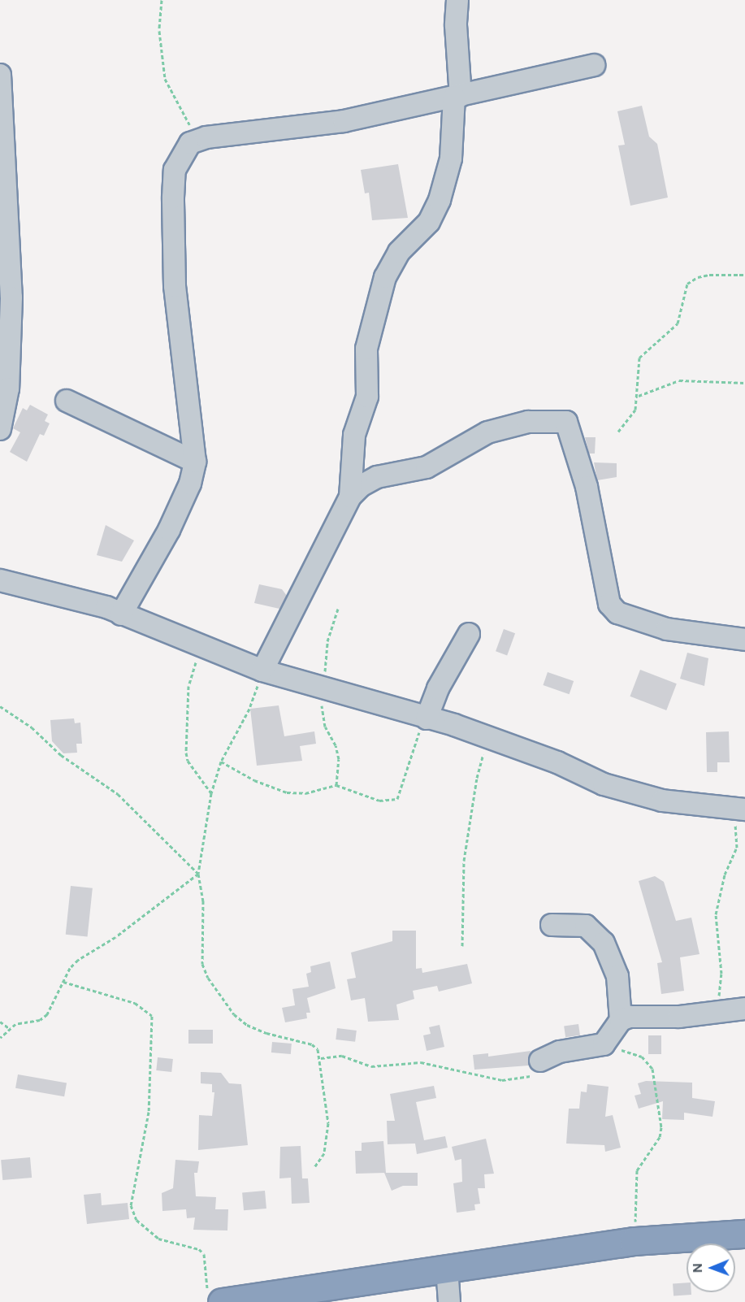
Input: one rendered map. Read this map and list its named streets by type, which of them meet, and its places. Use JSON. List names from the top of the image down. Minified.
{"north":"left"}
